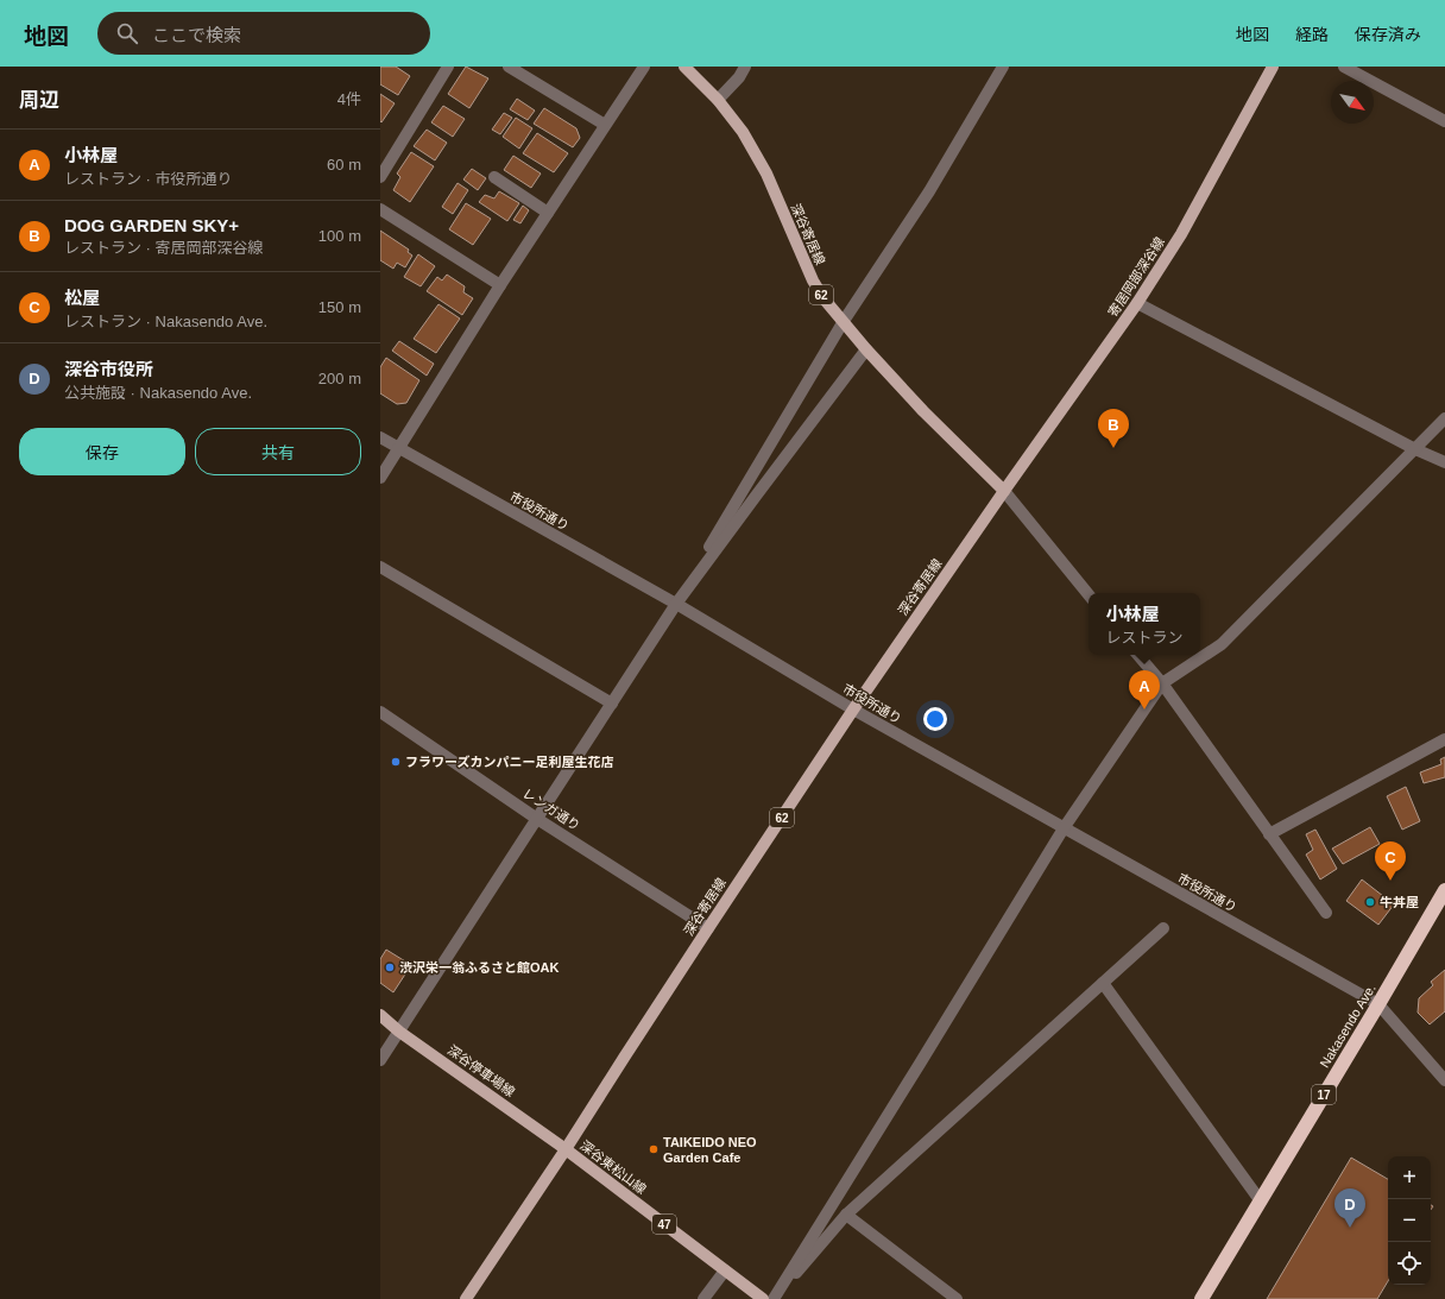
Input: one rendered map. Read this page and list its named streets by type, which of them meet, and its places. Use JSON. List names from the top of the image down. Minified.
{"streets":{"highway":["Nakasendo Ave.","17"],"main road":["深谷寄居線","寄居岡部深谷線","62","深谷停車場線","深谷東松山線","47"],"street":["市役所通り","レンガ通り"]},"crossings":[["深谷寄居線","寄居岡部深谷線"],["深谷寄居線","市役所通り"],["深谷寄居線","レンガ通り"],["深谷寄居線","深谷停車場線"],["深谷寄居線","深谷東松山線"],["市役所通り","Nakasendo Ave."],["深谷停車場線","深谷東松山線"]],"places":["フラワーズカンパニー足利屋生花店","牛丼屋","渋沢栄一翁ふるさと館OAK","TAIKEIDO NEO Garden Cafe"],"north":"bottom right","page":{"header":"地図","search":"ここで検索","nav":["地図","経路","保存済み"],"heading":["周辺","4件"],"list":[{"mark":"A","name":"小林屋","note":"レストラン · 市役所通り","value":"60 m"},{"mark":"B","name":"DOG GARDEN SKY+","note":"レストラン · 寄居岡部深谷線","value":"100 m"},{"mark":"C","name":"松屋","note":"レストラン · Nakasendo Ave.","value":"150 m"},{"mark":"D","name":"深谷市役所","note":"公共施設 · Nakasendo Ave.","value":"200 m"}],"pins":["B","A","C","D"],"buttons":["保存","共有"],"popup":["小林屋","レストラン"],"map_buttons":["+","−"]}}
